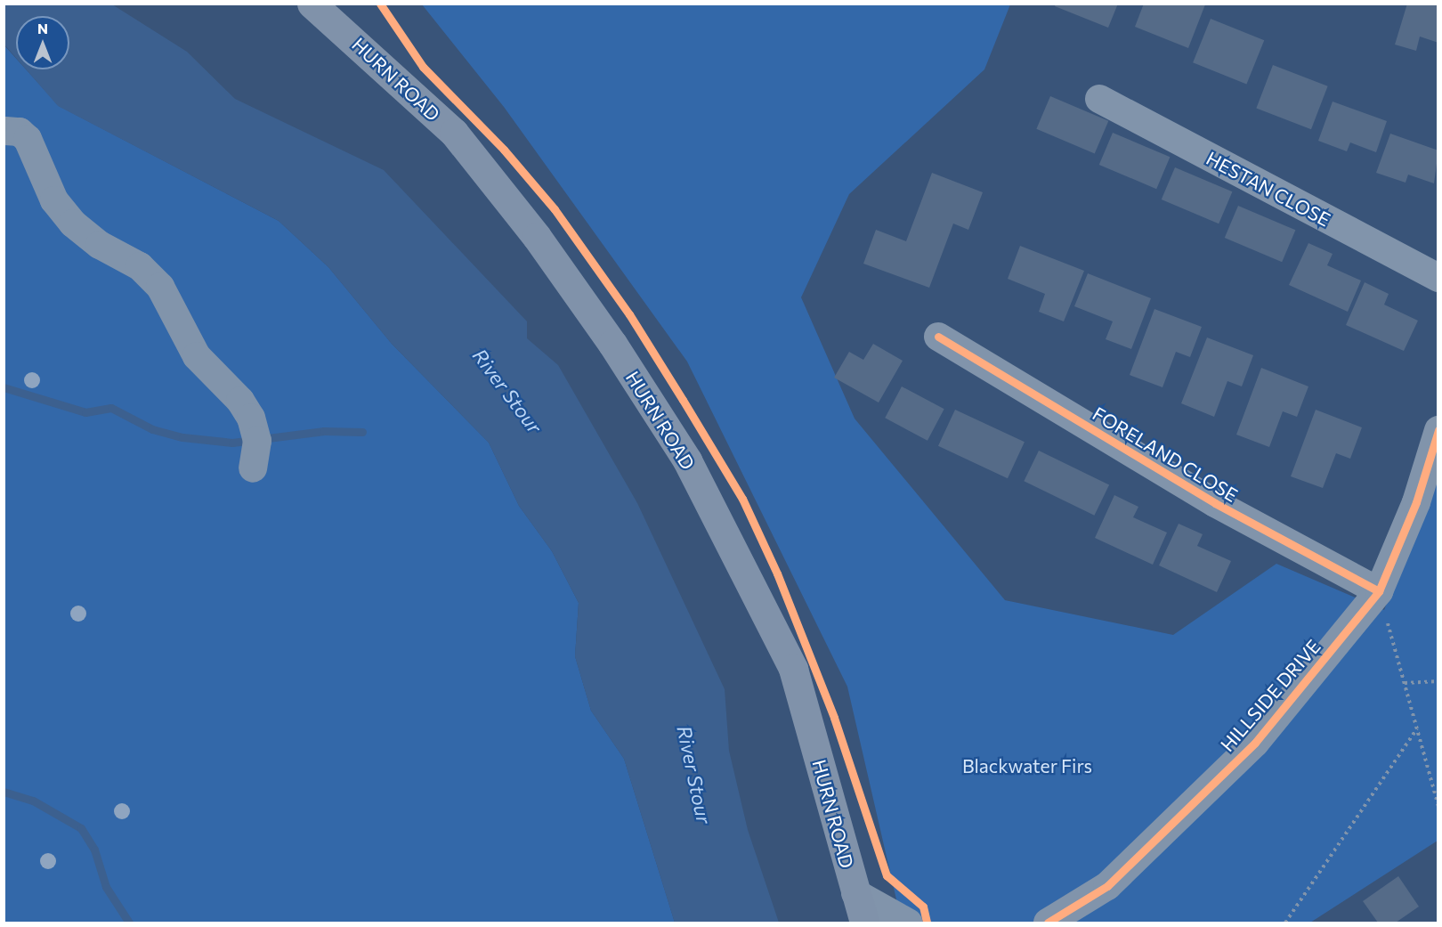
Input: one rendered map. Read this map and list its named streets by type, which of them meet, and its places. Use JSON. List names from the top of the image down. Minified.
{"streets":{"main road":["HURN ROAD"],"street":["HESTAN CLOSE","FORELAND CLOSE","HILLSIDE DRIVE"]},"crossings":[["FORELAND CLOSE","HILLSIDE DRIVE"]],"water":["River Stour"],"parks":["Blackwater Firs"],"north":"top"}
